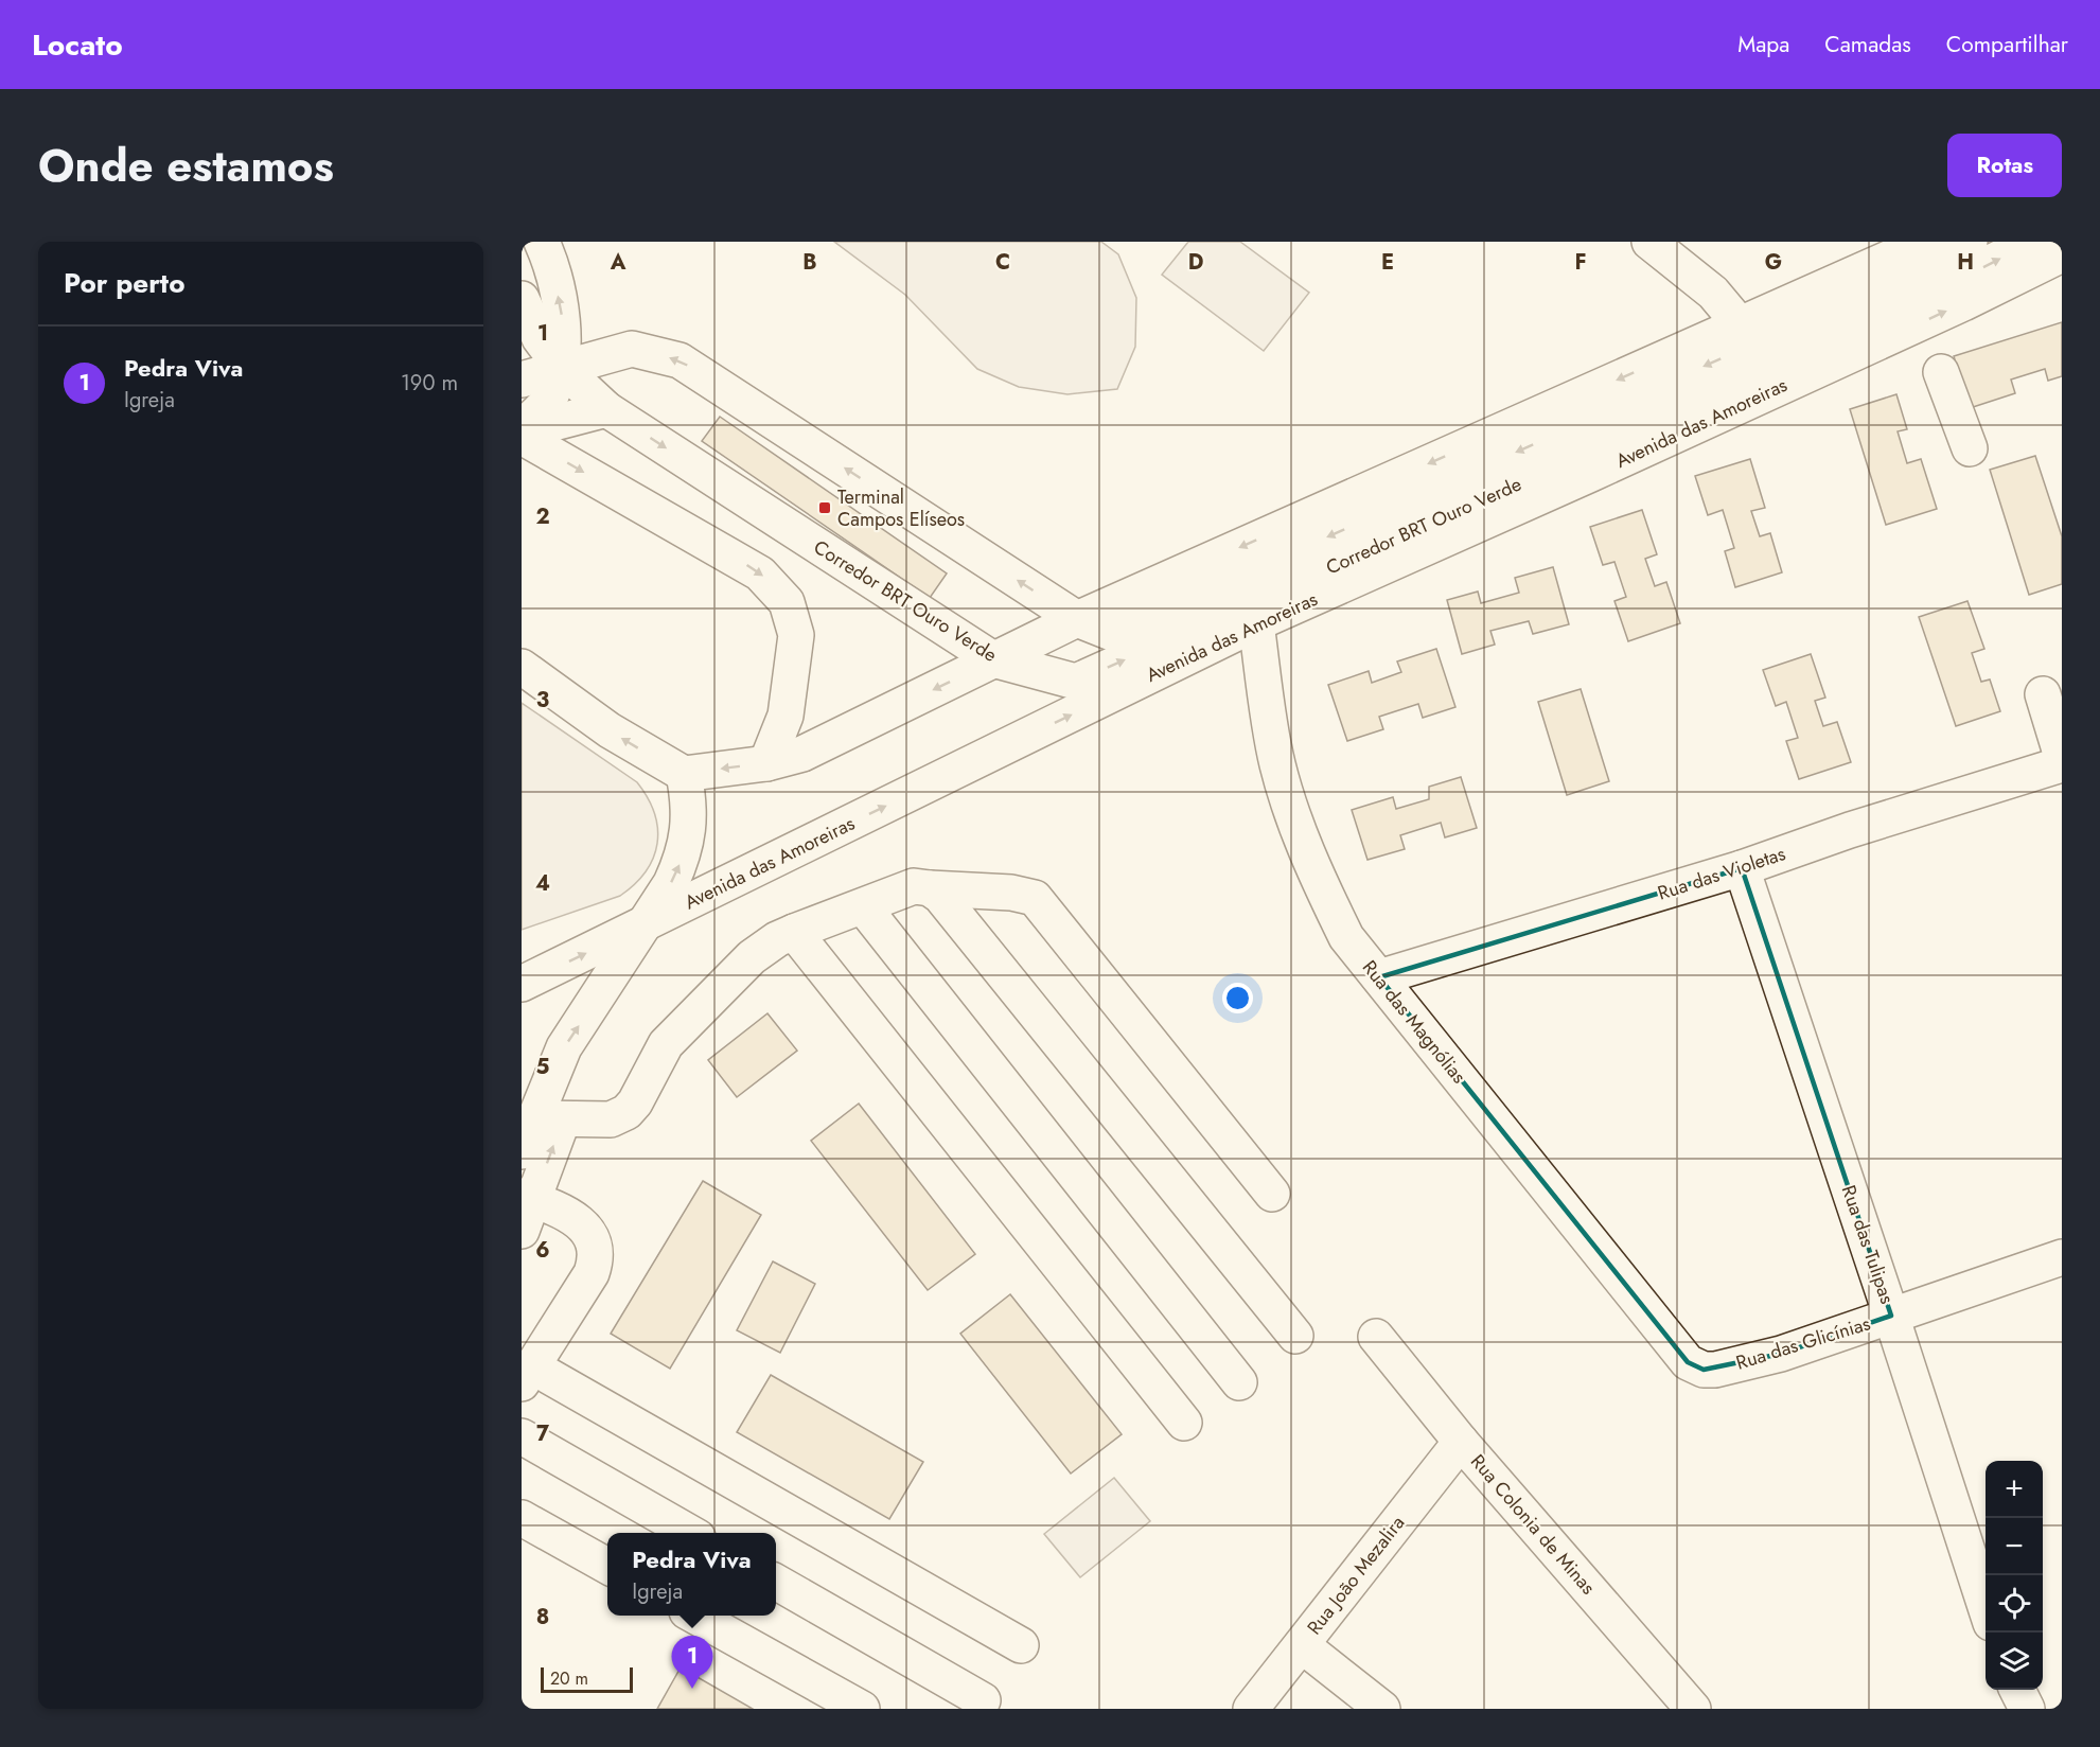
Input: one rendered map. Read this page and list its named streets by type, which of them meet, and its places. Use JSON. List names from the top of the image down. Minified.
{"streets":{"street":["Avenida das Amoreiras","Corredor BRT Ouro Verde","Rua das Violetas","Rua das Magnólias","Rua das Tulipas","Rua das Glicínias","Rua Colonia de Minas","Rua João Mezalira"]},"crossings":[["Avenida das Amoreiras","Rua das Magnólias"],["Rua das Violetas","Rua das Magnólias"],["Rua das Violetas","Rua das Tulipas"],["Rua das Magnólias","Rua das Glicínias"],["Rua das Tulipas","Rua das Glicínias"],["Rua Colonia de Minas","Rua João Mezalira"]],"places":{"transit":["Terminal Campos Elíseos"]},"scale_bar":"20 m","page":{"header":"Locato","nav":["Mapa","Camadas","Compartilhar"],"title":"Onde estamos","buttons":"Rotas","heading":"Por perto","list":[{"mark":"1","name":"Pedra Viva","note":"Igreja","value":"190 m"}],"map_buttons":["+","−"],"popup":["Pedra Viva","Igreja"],"pins":"1","scale":"20 m"},"grid":{"columns":["A","B","C","D","E","F","G","H"],"rows":["1","2","3","4","5","6","7","8"]}}
